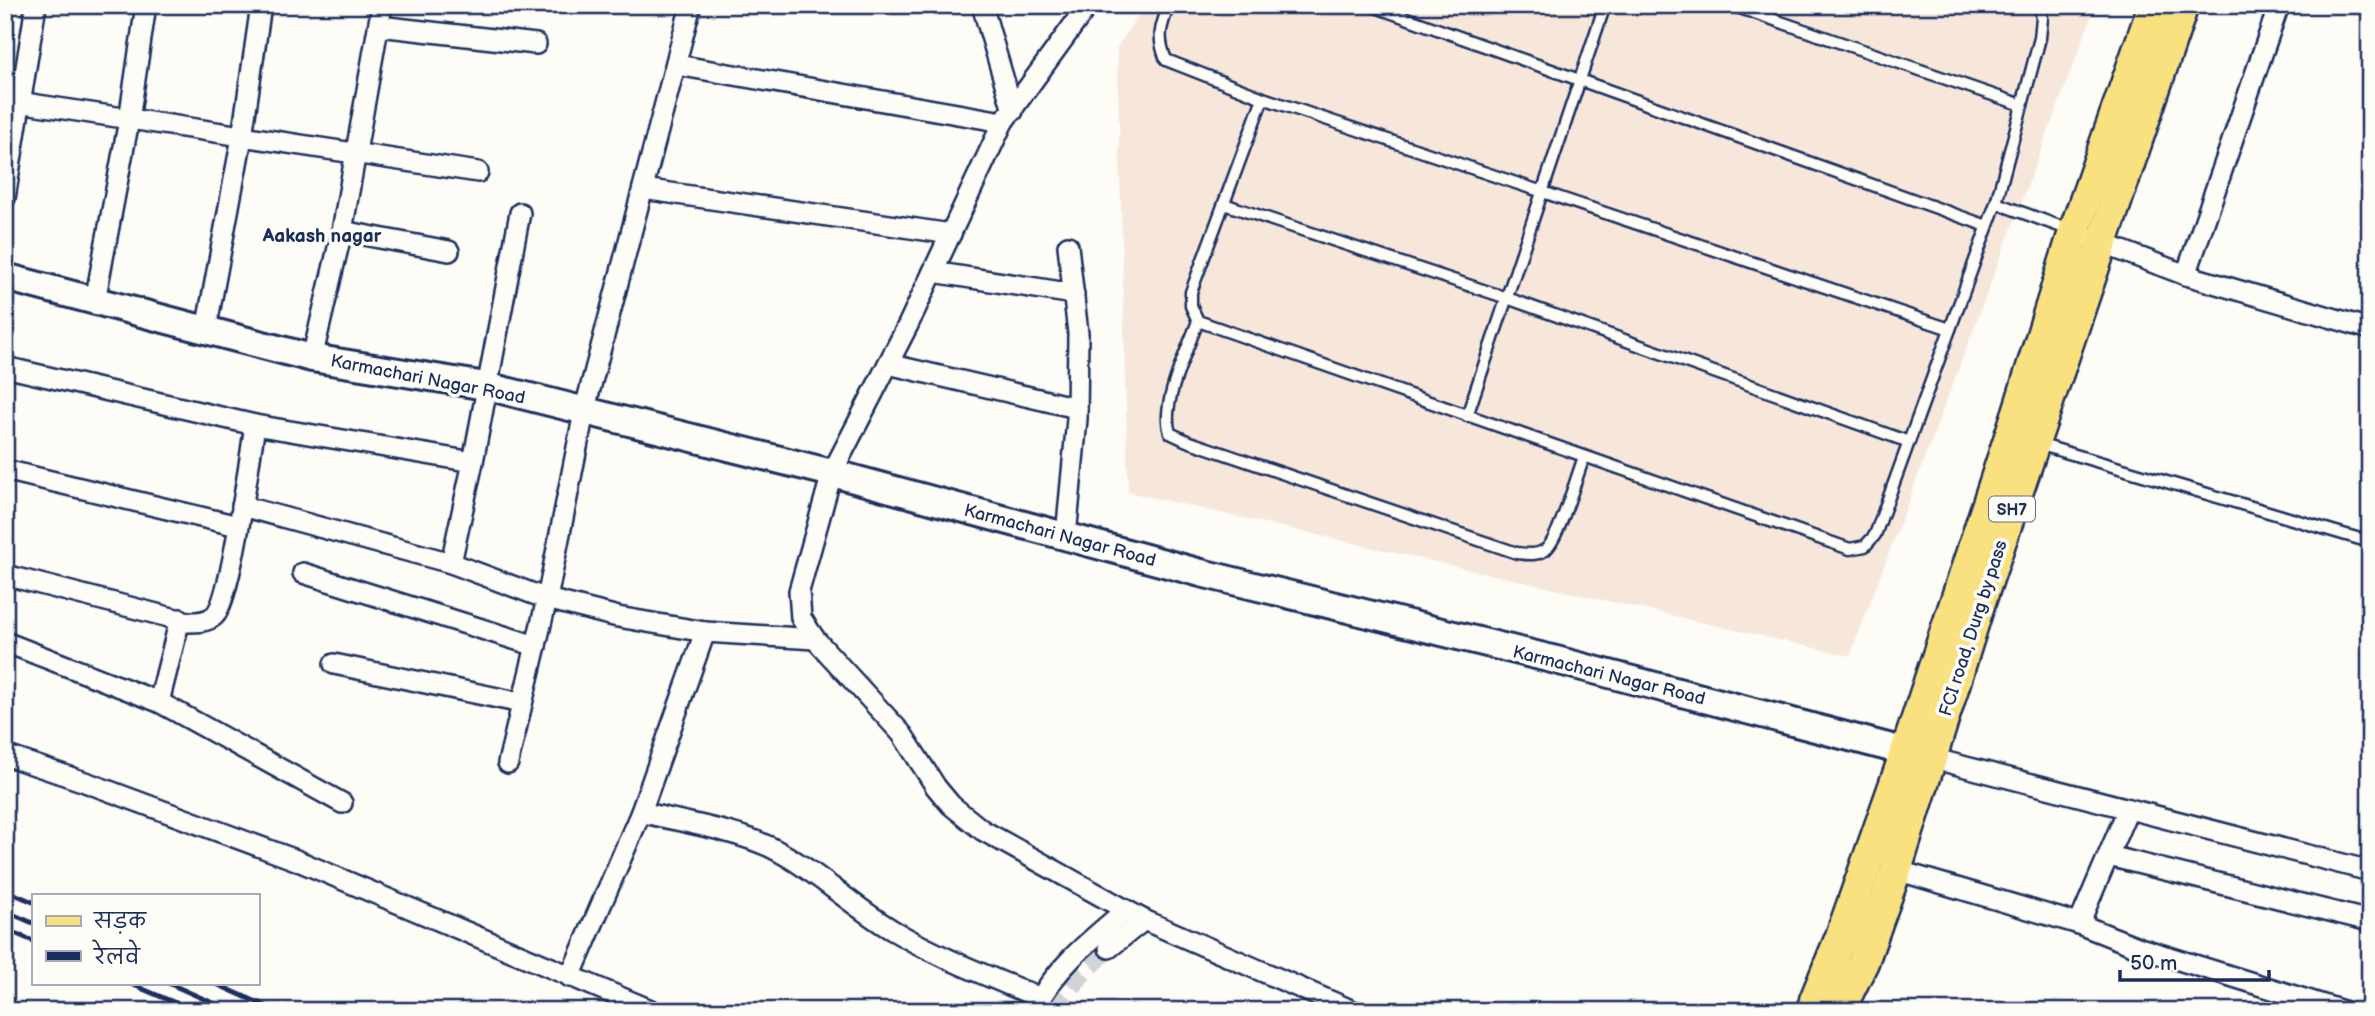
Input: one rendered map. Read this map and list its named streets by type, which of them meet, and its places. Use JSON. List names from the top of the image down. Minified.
{"streets":{"main road":["SH7","FCI road, Durg by pass"],"street":["Karmachari Nagar Road"]},"crossings":[["Karmachari Nagar Road","FCI road, Durg by pass"]],"districts":["Aakash nagar"],"legend":["सड़क","रेलवे"],"scale_bar":"50 m"}
